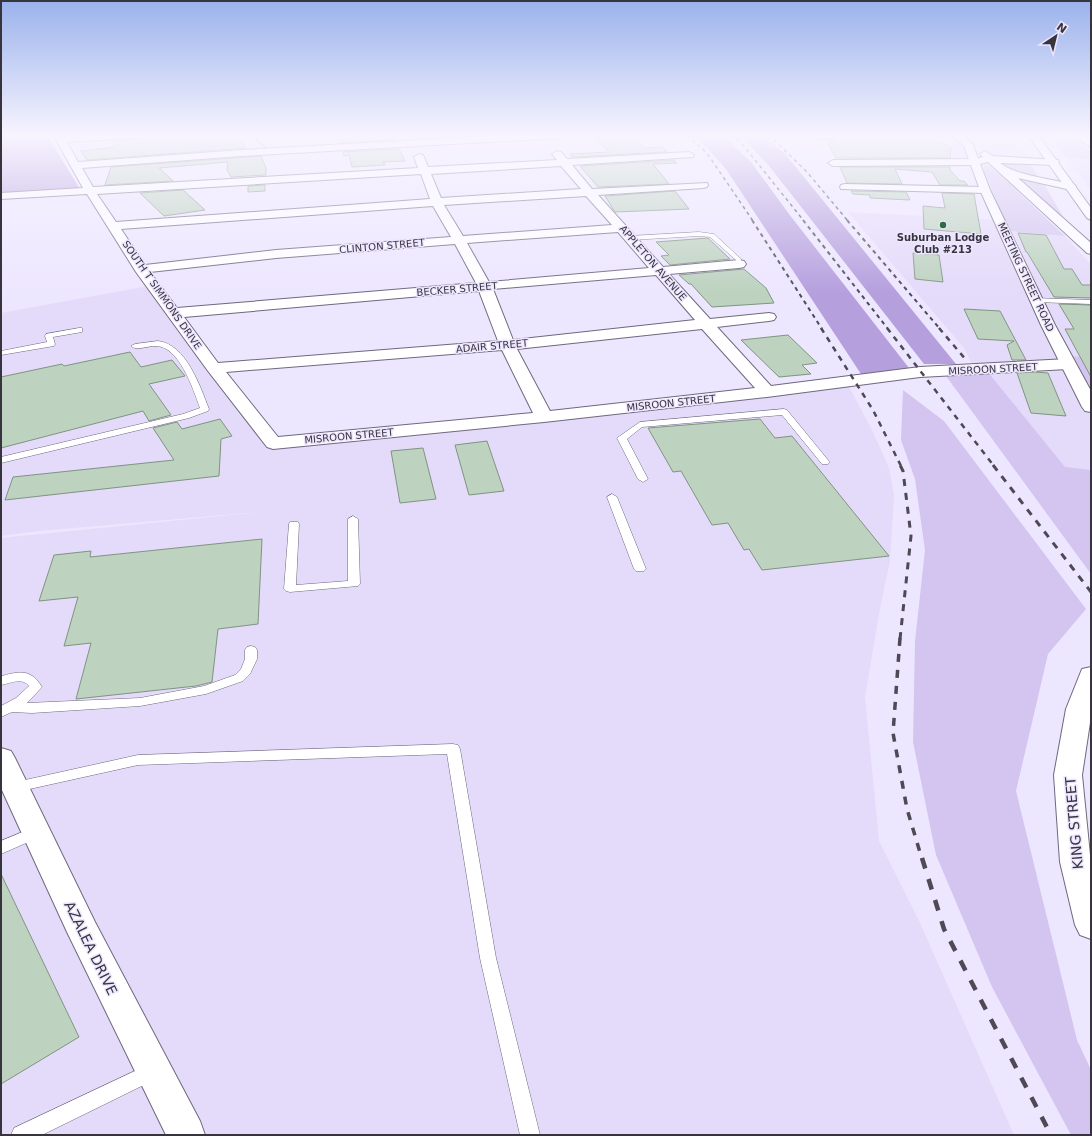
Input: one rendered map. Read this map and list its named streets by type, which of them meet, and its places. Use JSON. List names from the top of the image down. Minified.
{"streets":{"street":["CLINTON STREET","APPLETON AVENUE","MEETING STREET ROAD","BECKER STREET","SOUTH T SIMMONS DRIVE","ADAIR STREET","MISROON STREET","KING STREET","AZALEA DRIVE"]},"crossings":[["CLINTON STREET","APPLETON AVENUE"],["CLINTON STREET","SOUTH T SIMMONS DRIVE"],["APPLETON AVENUE","BECKER STREET"],["APPLETON AVENUE","ADAIR STREET"],["APPLETON AVENUE","MISROON STREET"],["MEETING STREET ROAD","MISROON STREET"],["BECKER STREET","SOUTH T SIMMONS DRIVE"],["SOUTH T SIMMONS DRIVE","ADAIR STREET"],["SOUTH T SIMMONS DRIVE","MISROON STREET"]],"places":["Suburban Lodge Club #213"],"north":"top right"}
